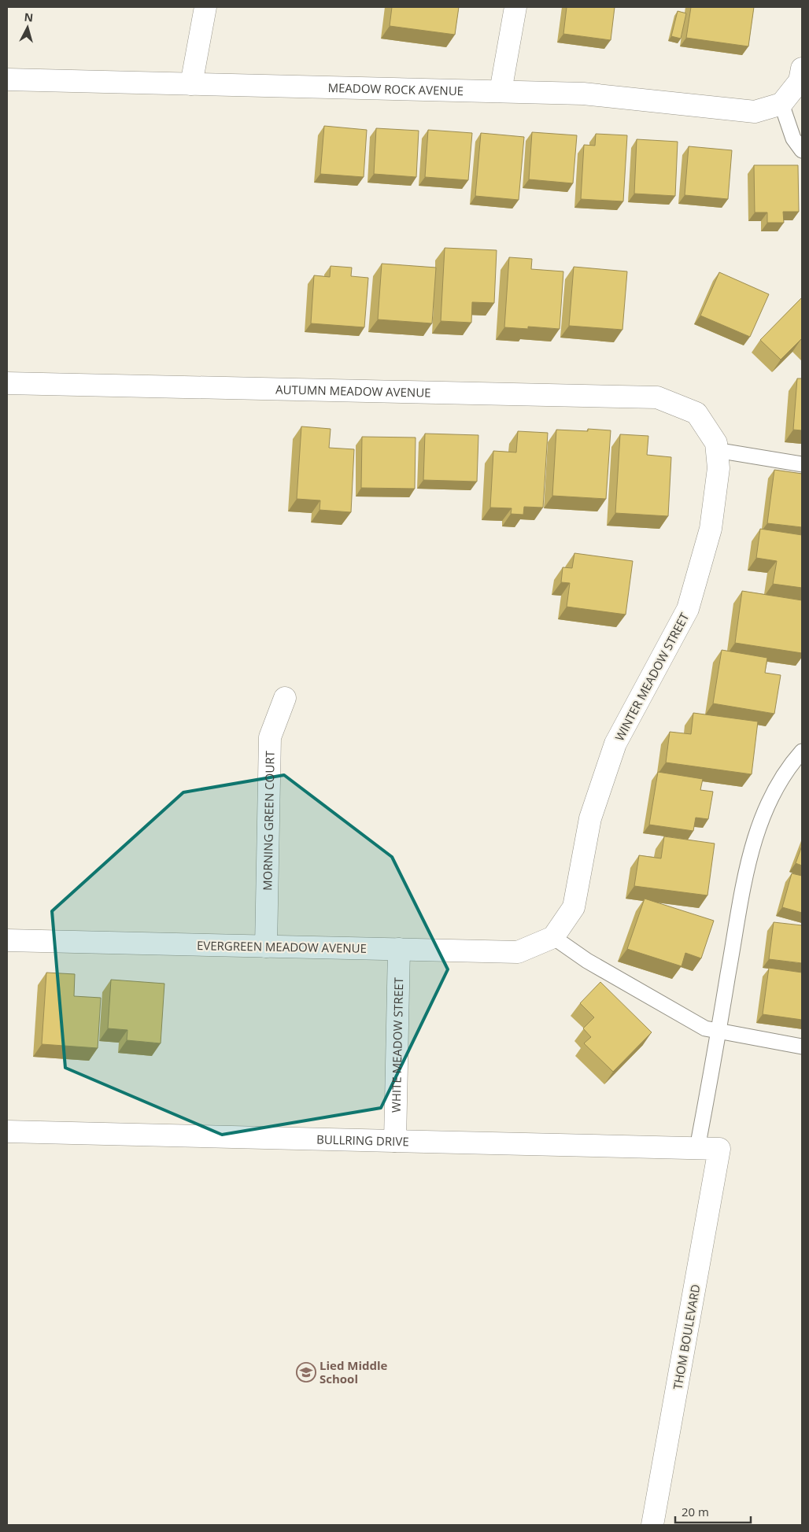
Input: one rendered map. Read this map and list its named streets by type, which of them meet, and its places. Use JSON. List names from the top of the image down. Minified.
{"streets":{"street":["MEADOW ROCK AVENUE","AUTUMN MEADOW AVENUE","WINTER MEADOW STREET","MORNING GREEN COURT","EVERGREEN MEADOW AVENUE","WHITE MEADOW STREET","BULLRING DRIVE","THOM BOULEVARD"]},"crossings":[["AUTUMN MEADOW AVENUE","WINTER MEADOW STREET"],["WINTER MEADOW STREET","EVERGREEN MEADOW AVENUE"],["MORNING GREEN COURT","EVERGREEN MEADOW AVENUE"],["EVERGREEN MEADOW AVENUE","WHITE MEADOW STREET"],["WHITE MEADOW STREET","BULLRING DRIVE"],["BULLRING DRIVE","THOM BOULEVARD"]],"places":{"school or university":["Lied Middle School"]},"scale_bar":"20 m","north":"top"}
